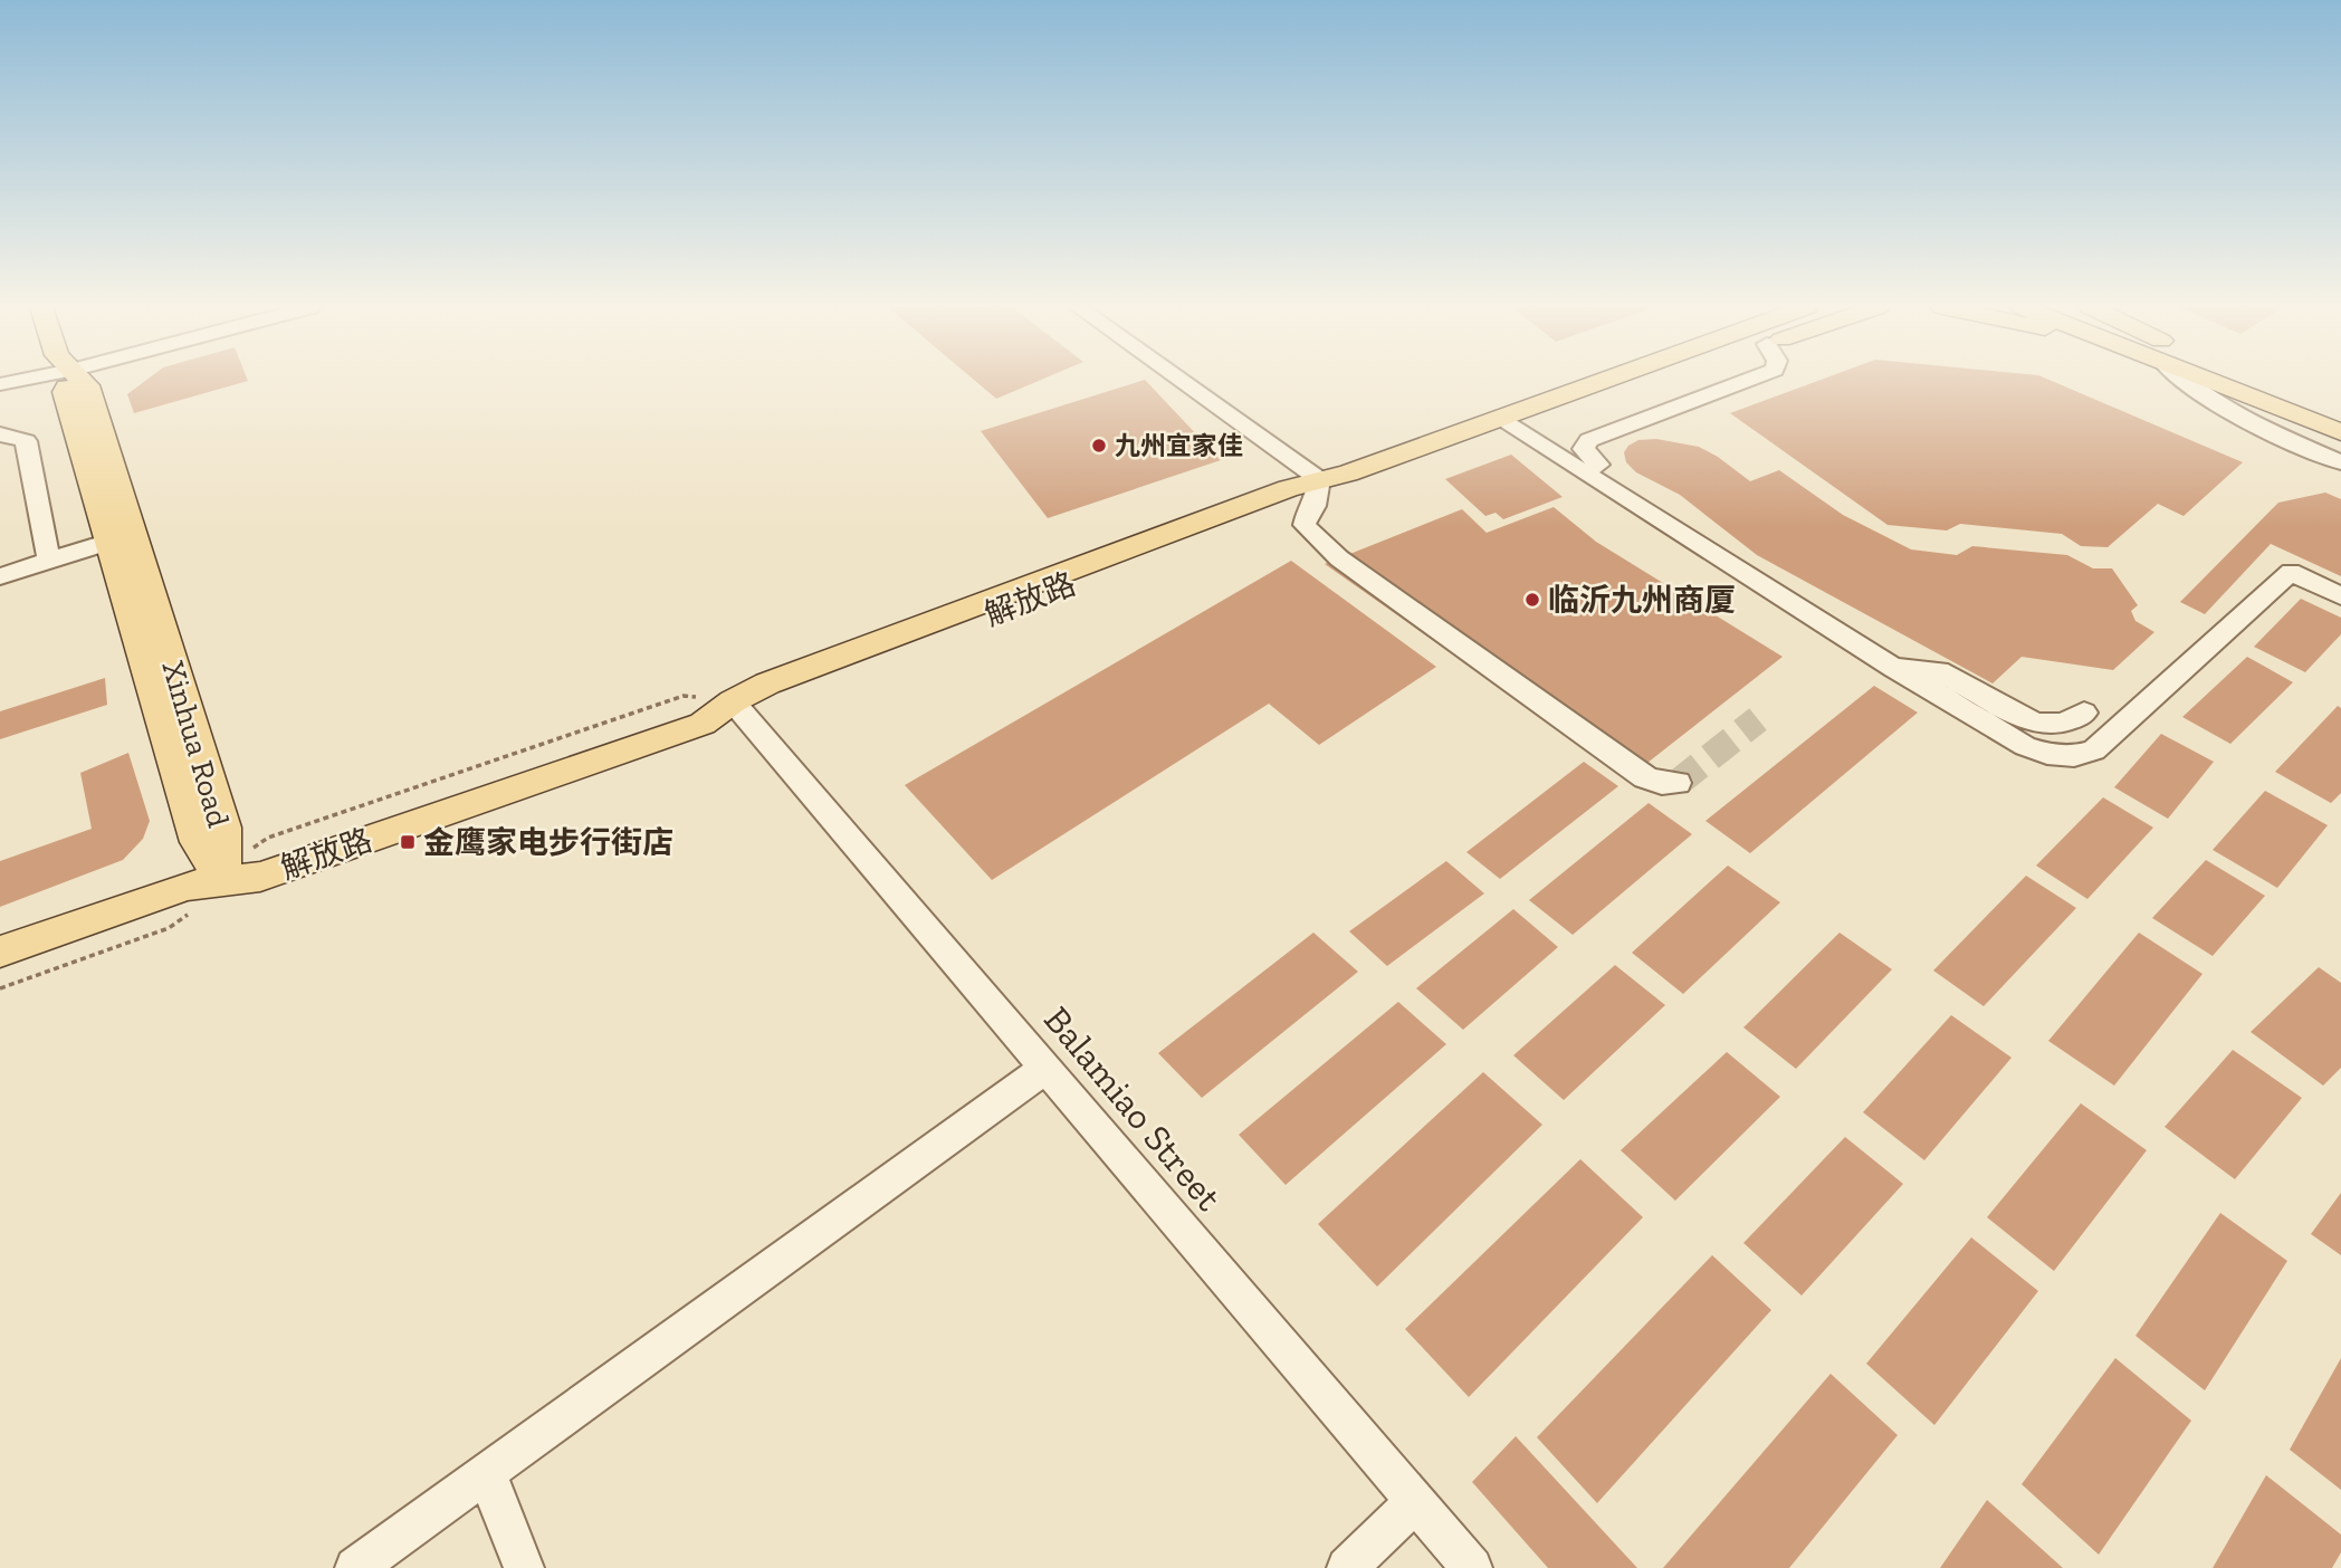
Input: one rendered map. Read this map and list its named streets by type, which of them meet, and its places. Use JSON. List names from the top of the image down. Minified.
{"streets":{"main road":["解放路","Xinhua Road"],"street":["Balamiao Street"]},"crossings":[["解放路","Xinhua Road"],["解放路","Balamiao Street"]],"places":{"other":["九州宜家佳","临沂九州商厦"],"transit":["金鹰家电步行街店"]}}
